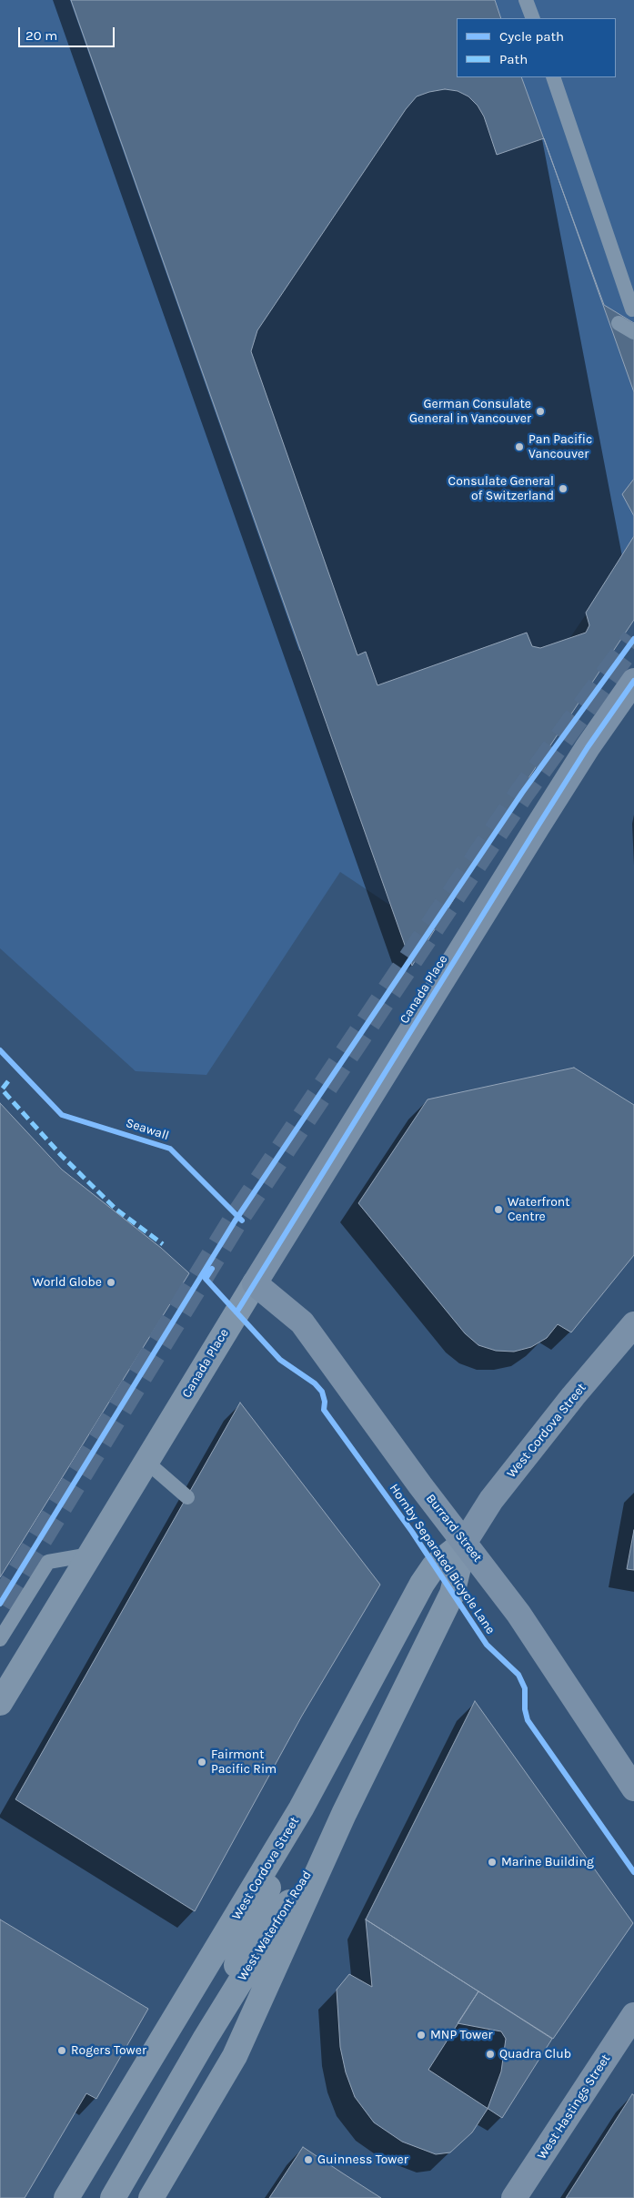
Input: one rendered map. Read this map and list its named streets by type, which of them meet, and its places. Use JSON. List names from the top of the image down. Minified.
{"streets":{"street":["Canada Place","West Cordova Street","Burrard Street","West Waterfront Road","West Hastings Street"],"cycle path":["Seawall","Hornby Separated Bicycle Lane"]},"crossings":[["Canada Place","Burrard Street"],["West Cordova Street","Burrard Street"],["West Cordova Street","West Waterfront Road"]],"places":["German Consulate General in Vancouver","Pan Pacific Vancouver","Consulate General of Switzerland","Waterfront Centre","World Globe","Fairmont Pacific Rim","Marine Building","MNP Tower","Rogers Tower","Quadra Club","Guinness Tower"],"legend":["Cycle path","Path"],"scale_bar":"20 m"}
